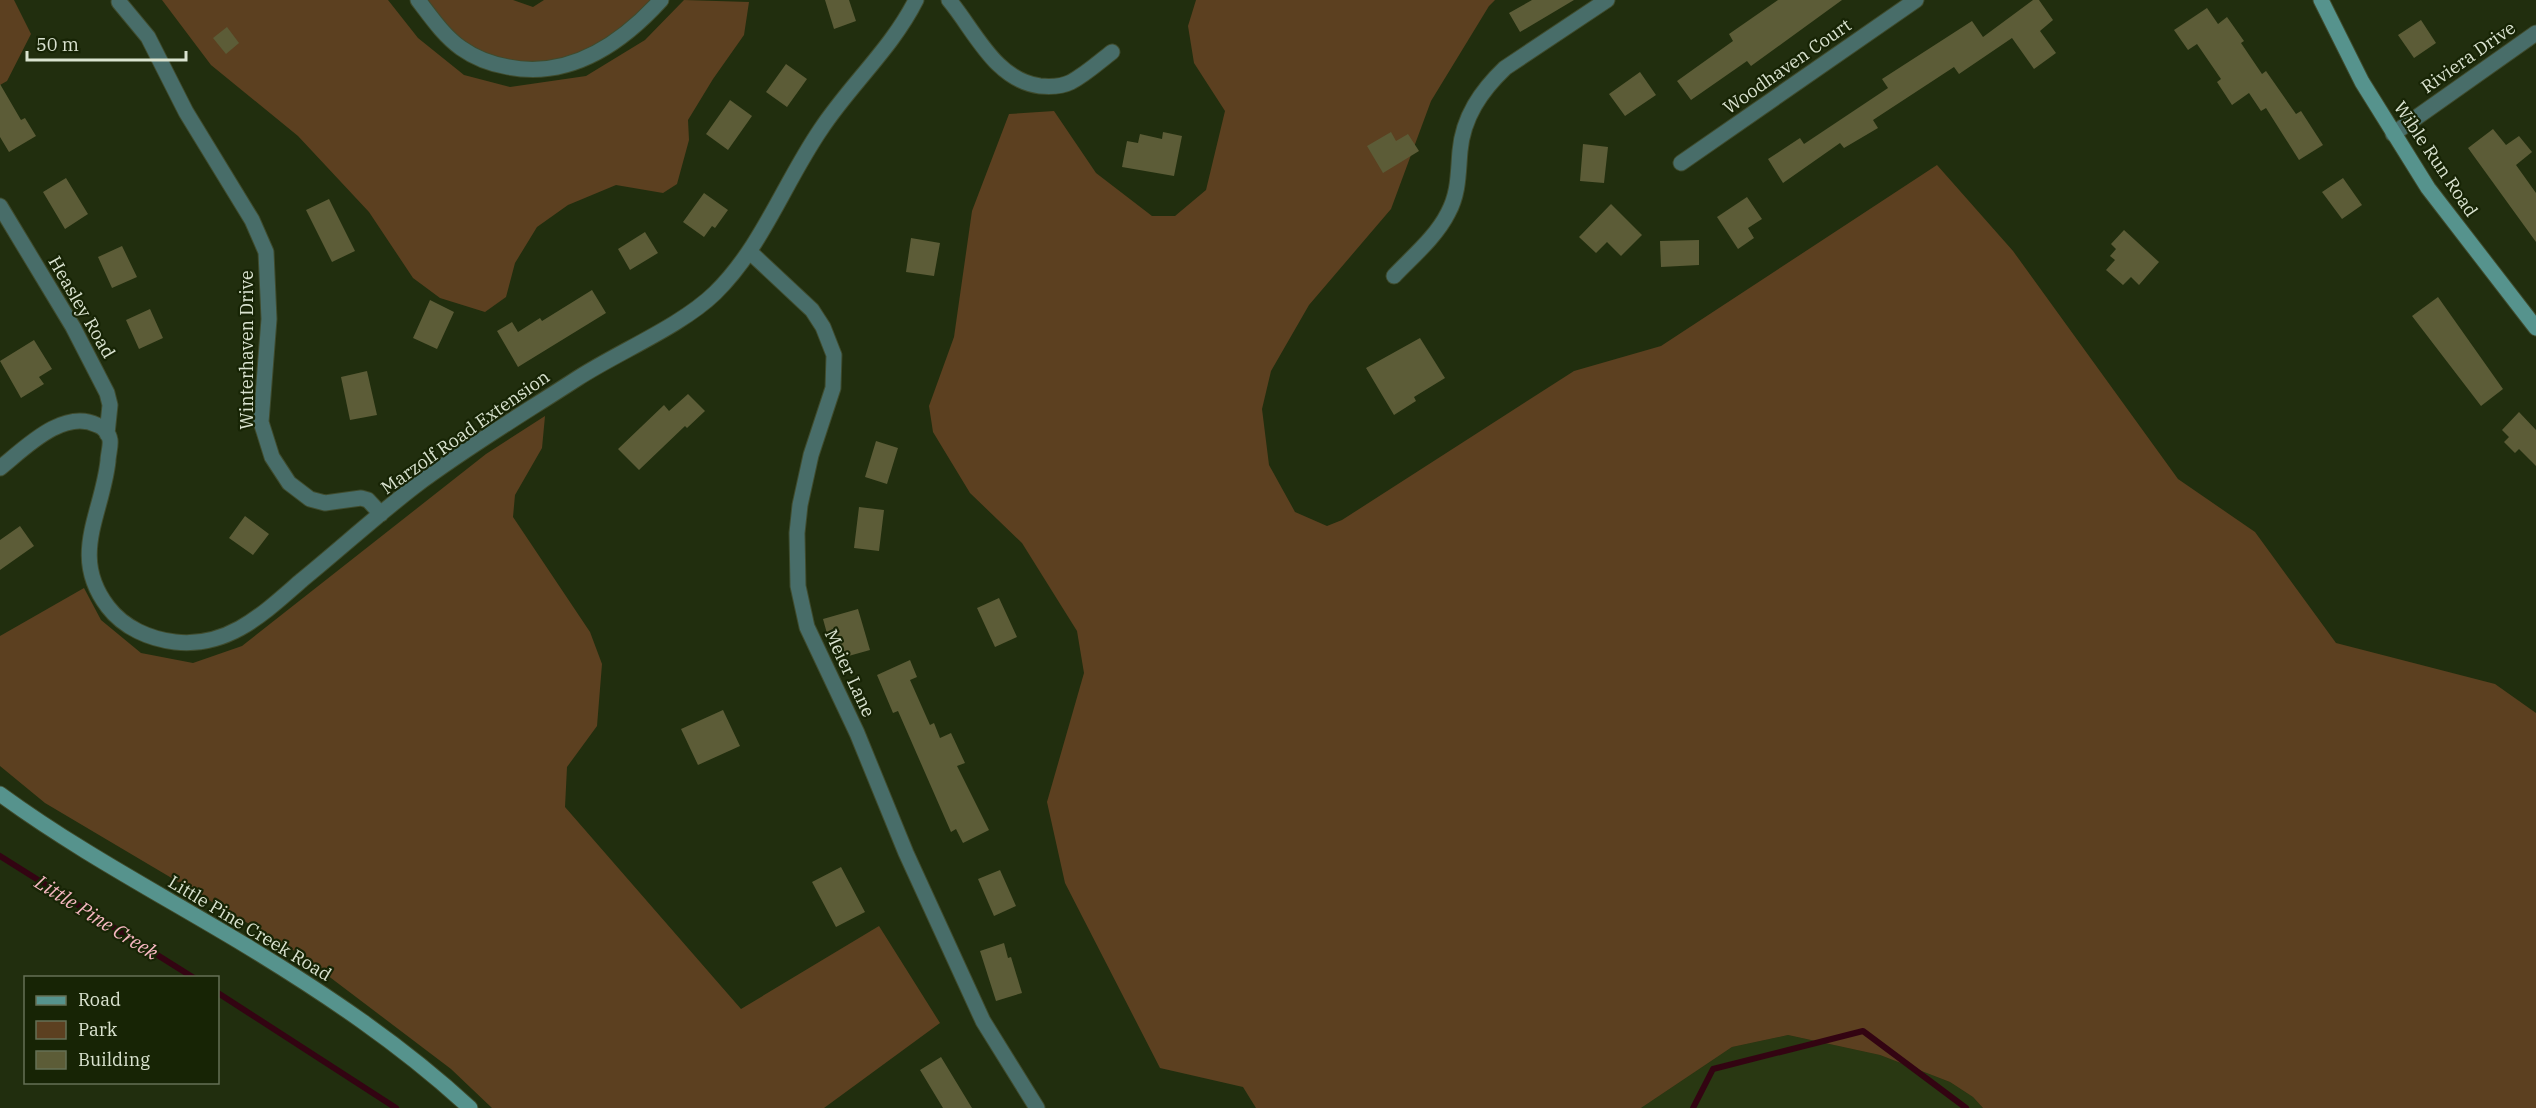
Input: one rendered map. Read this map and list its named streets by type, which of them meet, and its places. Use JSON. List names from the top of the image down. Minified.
{"streets":{"street":["Riviera Drive","Woodhaven Court","Wible Run Road","Heasley Road","Winterhaven Drive","Marzolf Road Extension","Meier Lane","Little Pine Creek Road"]},"crossings":[["Riviera Drive","Wible Run Road"],["Heasley Road","Marzolf Road Extension"],["Winterhaven Drive","Marzolf Road Extension"],["Marzolf Road Extension","Meier Lane"]],"water":["Little Pine Creek"],"legend":["Road","Park","Building"],"scale_bar":"50 m"}
